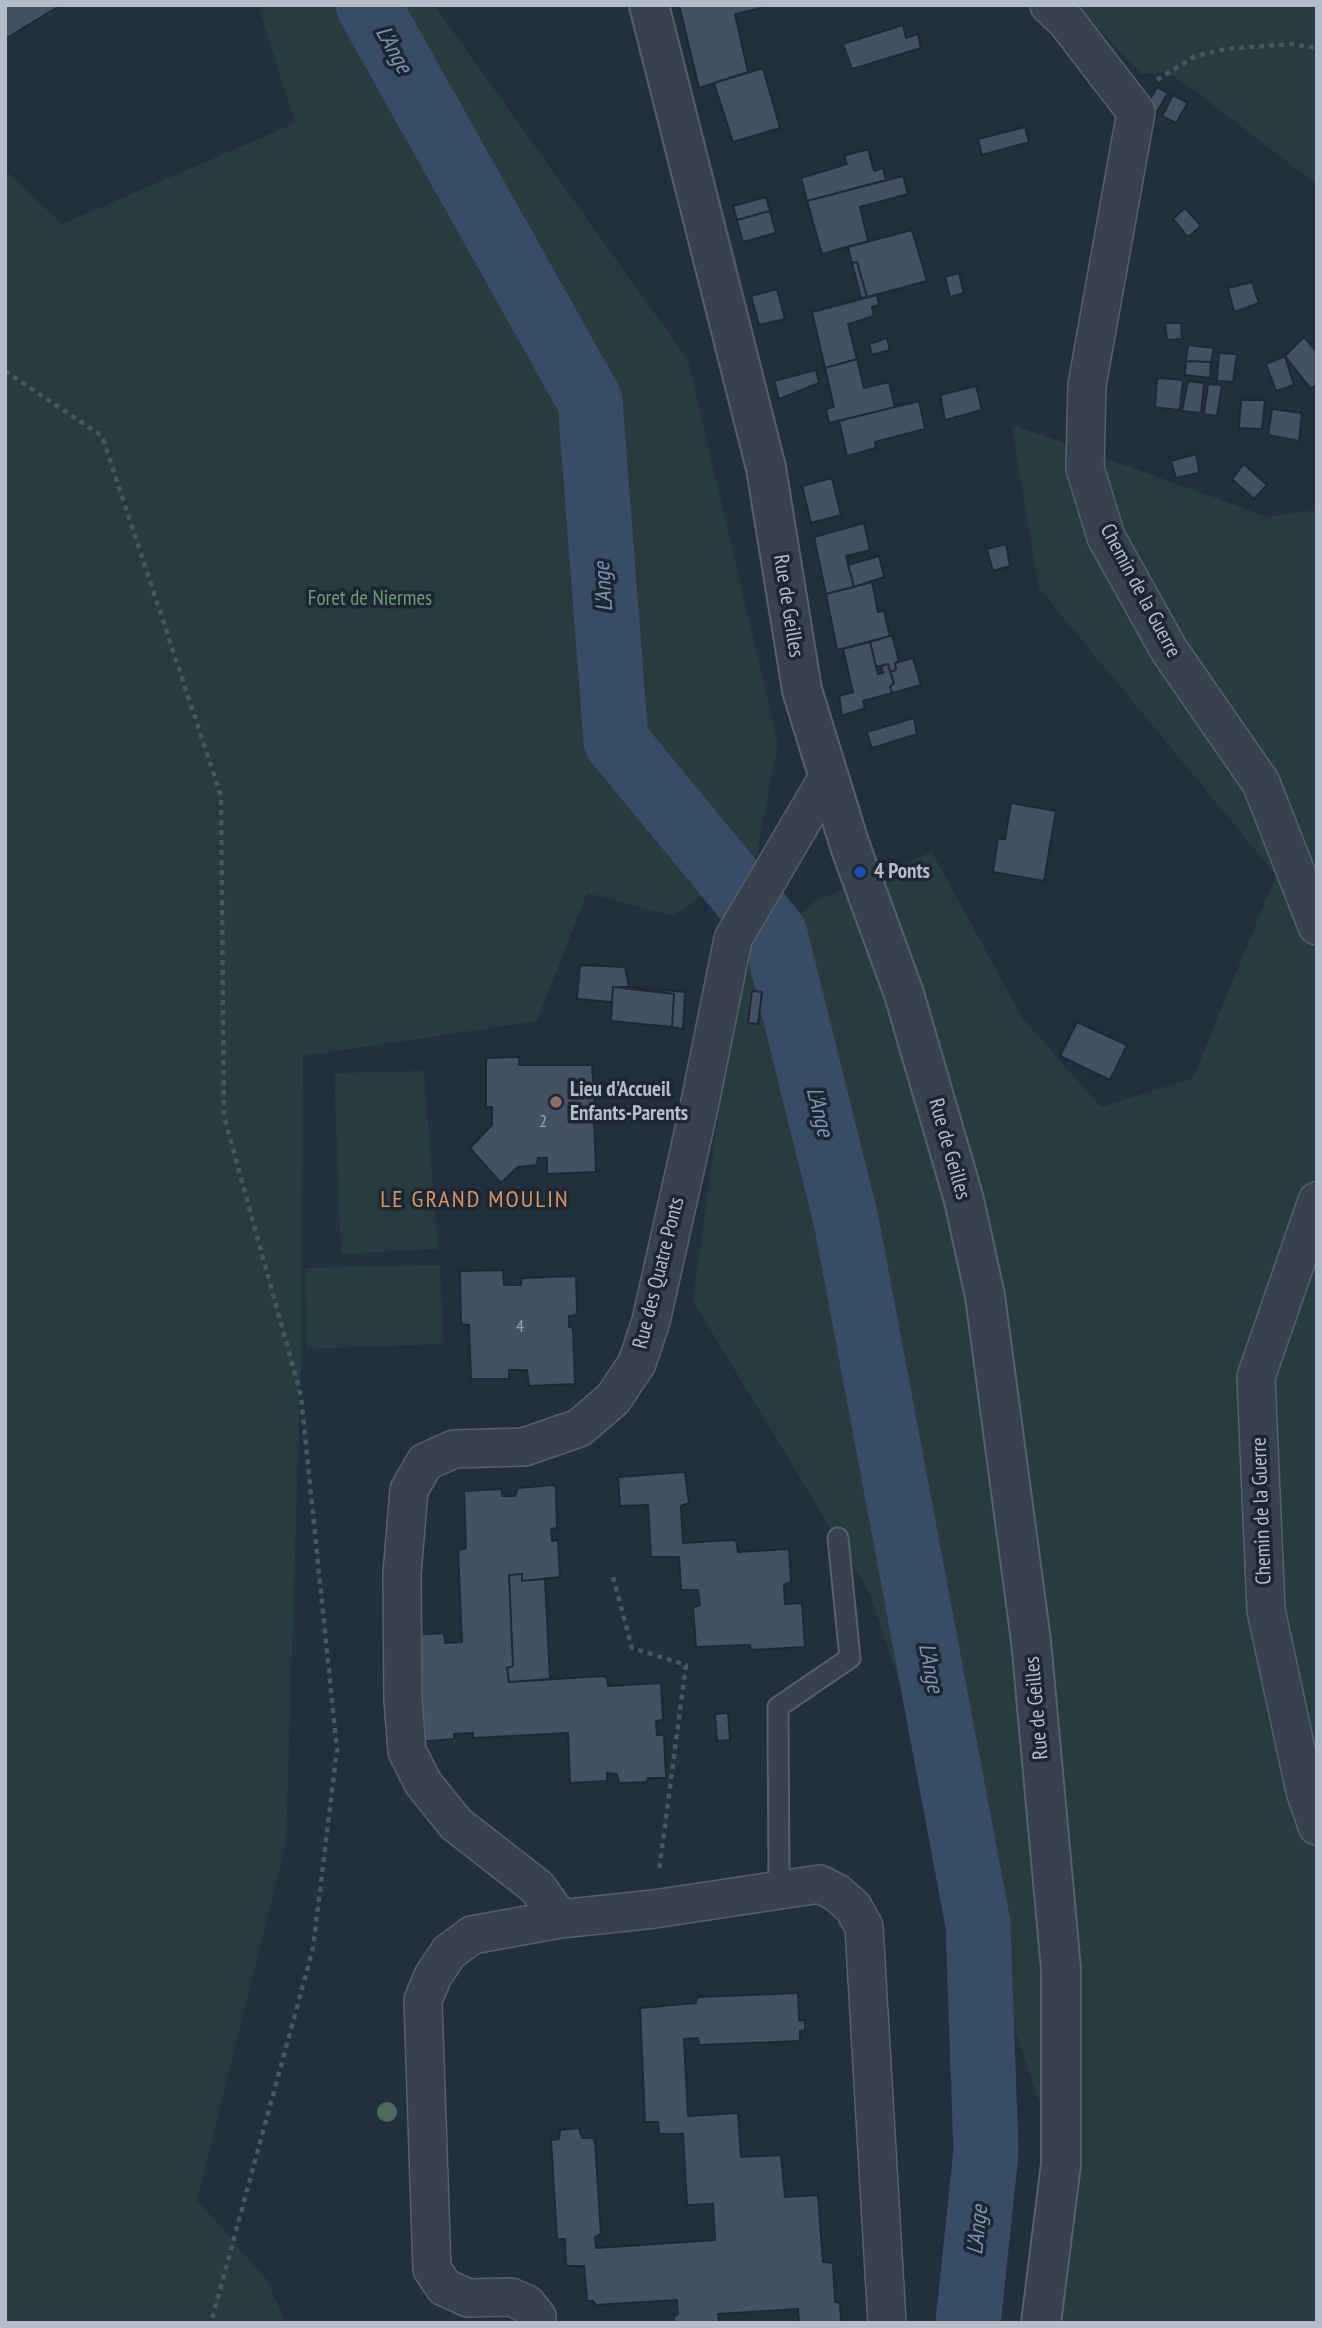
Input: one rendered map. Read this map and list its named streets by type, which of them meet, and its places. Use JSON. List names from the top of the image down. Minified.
{"streets":{"street":["Chemin de la Guerre","Rue de Geilles","Rue des Quatre Ponts"]},"crossings":[["Rue de Geilles","Rue des Quatre Ponts"]],"districts":["LE GRAND MOULIN"],"water":["L'Ange"],"parks":["Foret de Niermes"],"places":["4 Ponts","Lieu d'Accueil Enfants-Parents"],"house_numbers":["2","4"]}
